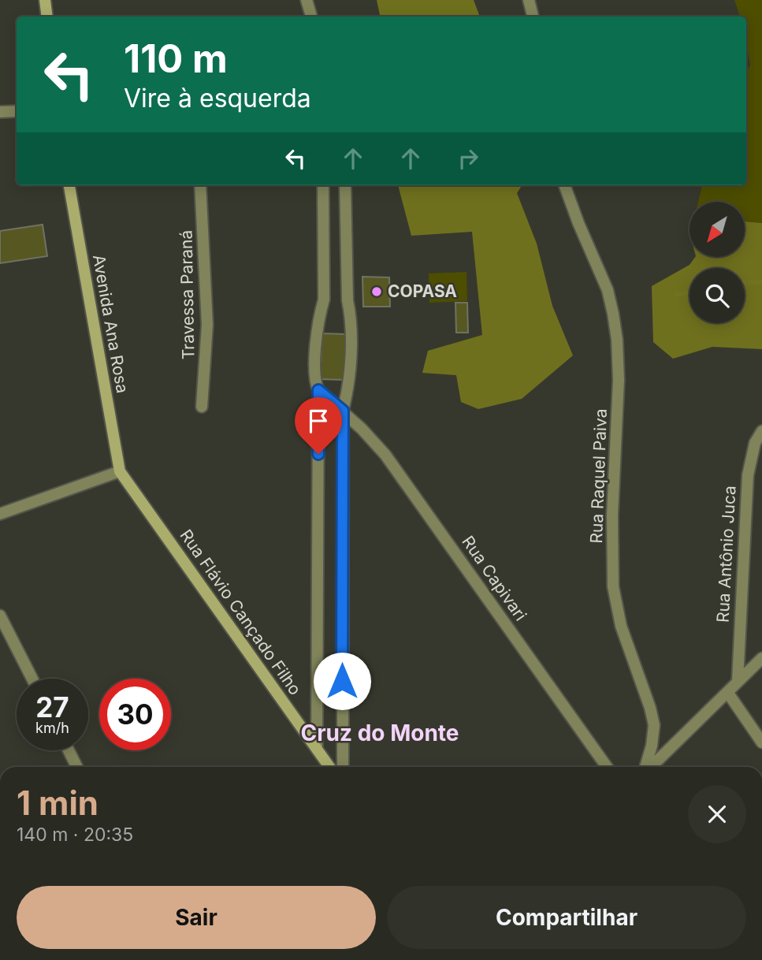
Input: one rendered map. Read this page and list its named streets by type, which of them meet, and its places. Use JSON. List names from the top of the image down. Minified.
{"streets":{"main road":["Avenida Ana Rosa","Rua Flávio Cançado Filho"],"street":["Travessa Paraná","Rua Raquel Paiva","Rua Antônio Juca","Rua Capivari"]},"crossings":[["Avenida Ana Rosa","Rua Flávio Cançado Filho"]],"districts":["Cruz do Monte"],"places":["COPASA"],"north":"bottom left","page":{"turn":["110 m","Vire à esquerda"],"speed":"27 km/h","limit":"30","heading":["1 min","140 m · 20:35"],"buttons":["Sair","Compartilhar"]}}
